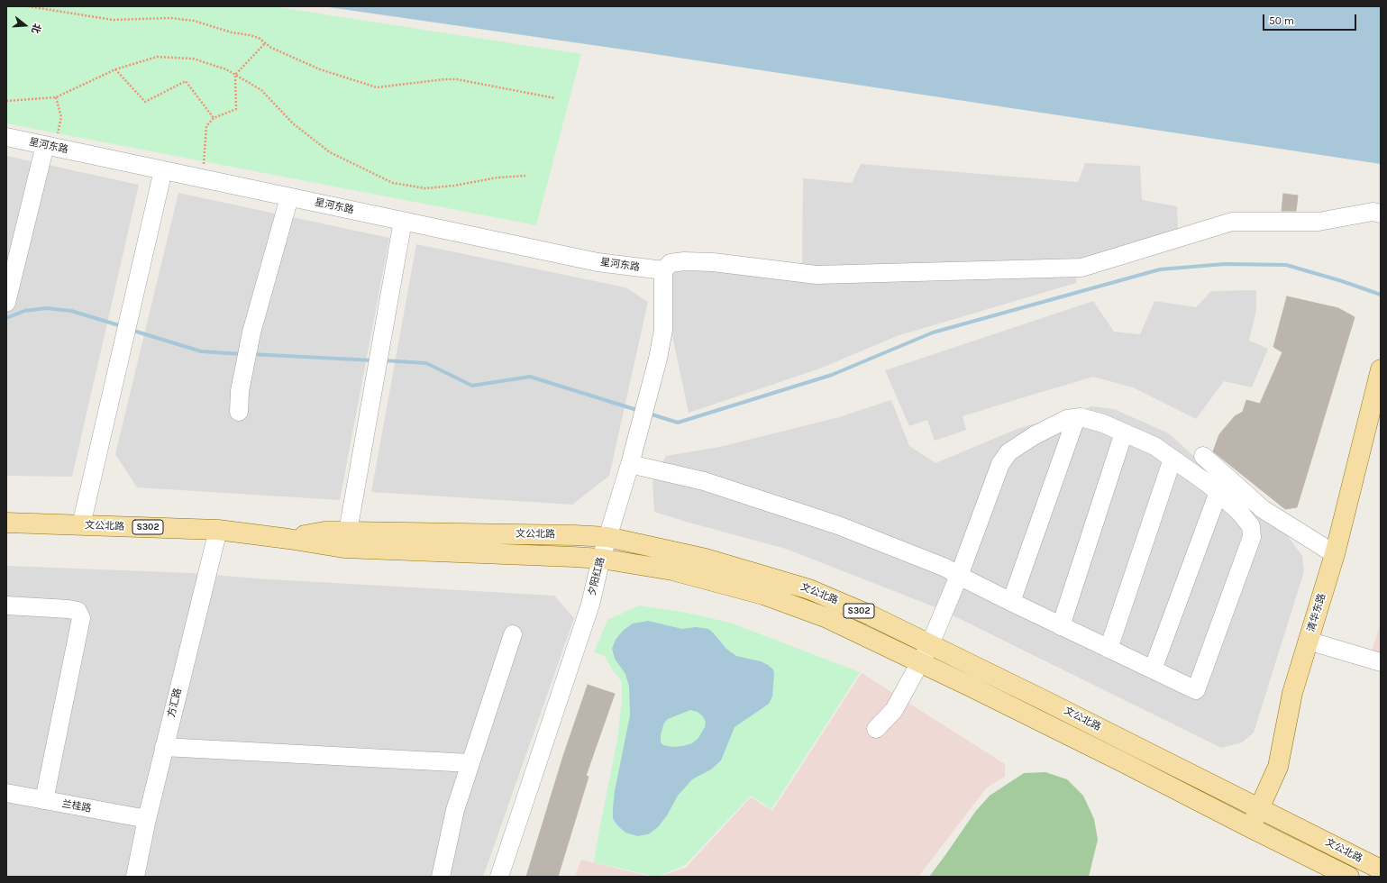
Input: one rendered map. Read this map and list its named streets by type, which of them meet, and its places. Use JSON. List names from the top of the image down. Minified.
{"streets":{"main road":["文公北路","S302","清华东路"],"street":["星河东路","夕阳红路","方汇路","兰桂路"]},"crossings":[["星河东路","夕阳红路"],["文公北路","夕阳红路"],["文公北路","清华东路"],["文公北路","方汇路"],["方汇路","兰桂路"]],"scale_bar":"50 m","north":"right"}
